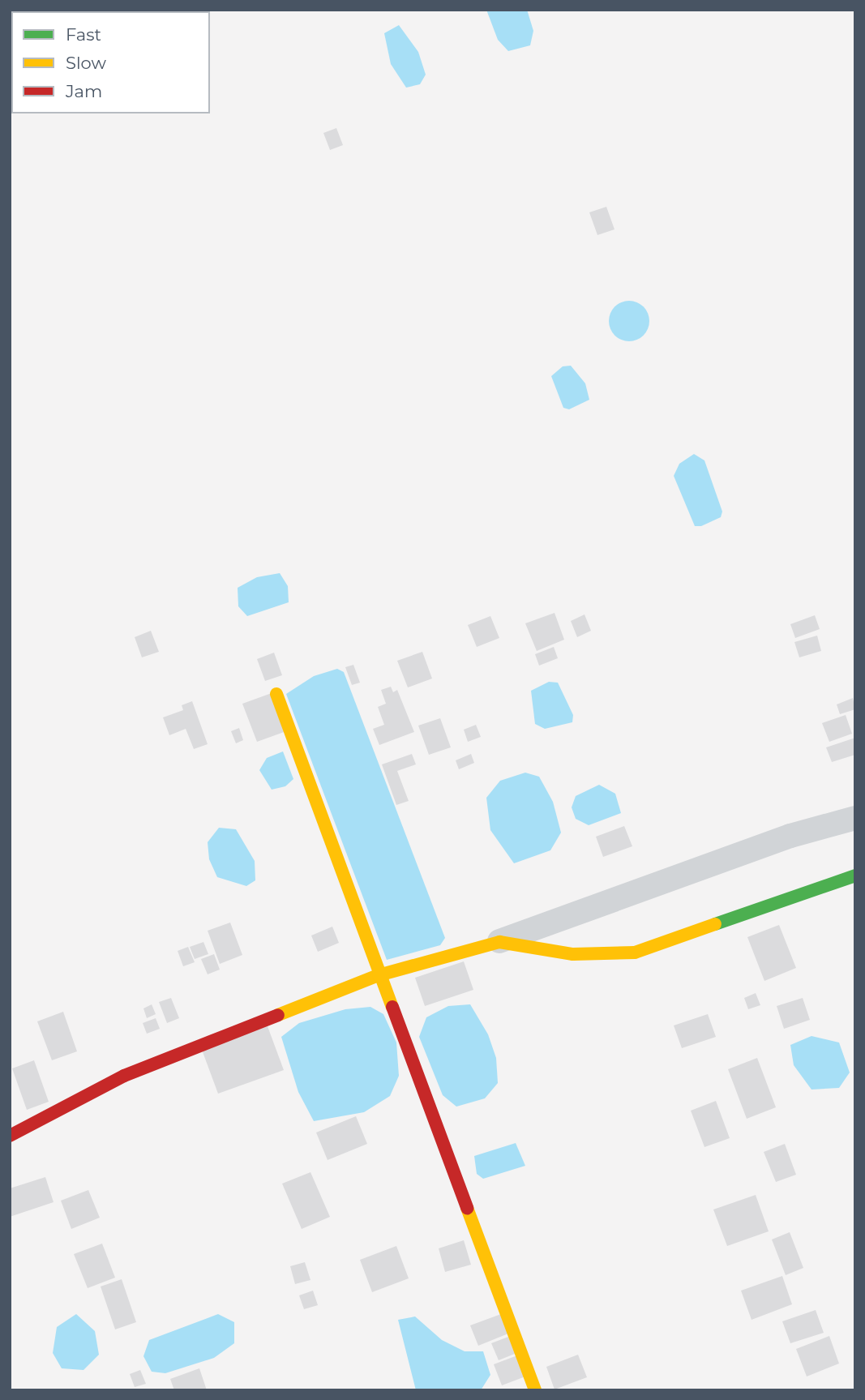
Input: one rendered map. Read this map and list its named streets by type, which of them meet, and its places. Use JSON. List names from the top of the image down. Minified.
{"legend":["Fast","Slow","Jam"]}
